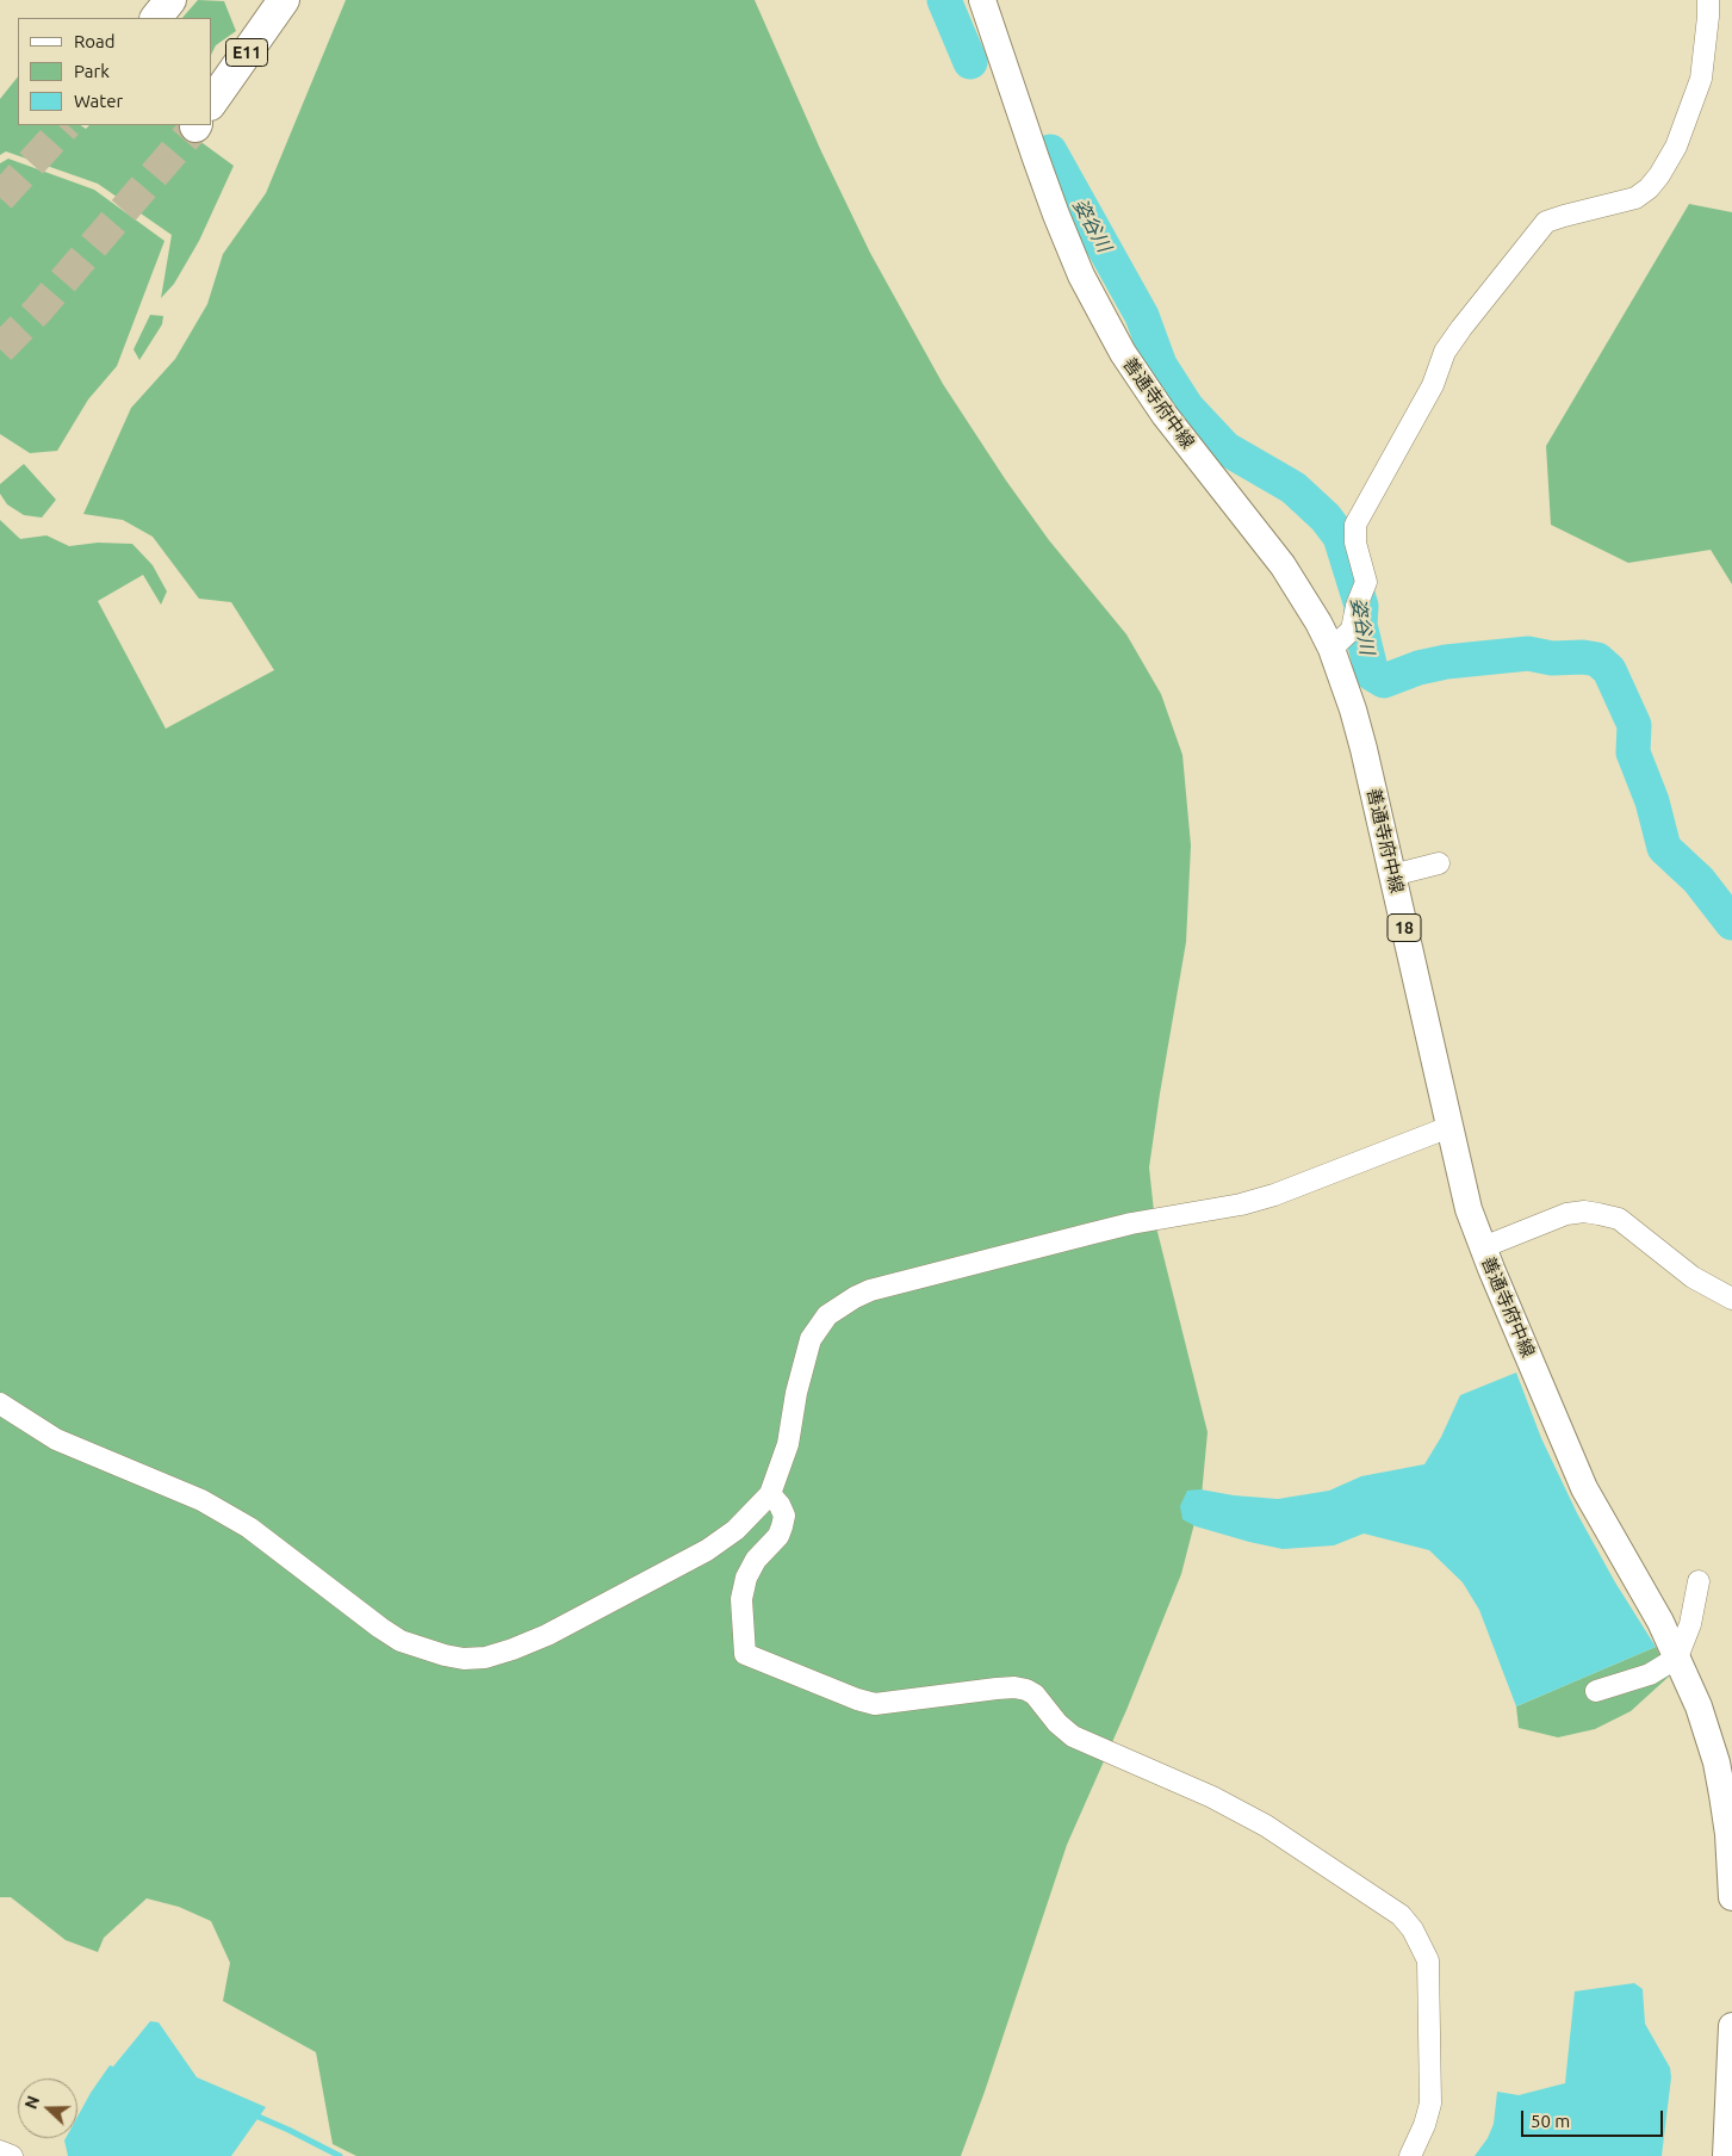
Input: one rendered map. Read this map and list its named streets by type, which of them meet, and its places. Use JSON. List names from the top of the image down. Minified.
{"streets":{"highway":["E11"],"main road":["善通寺府中線","18"]},"water":["姿谷川"],"legend":["Road","Park","Water"],"scale_bar":"50 m","north":"left"}
